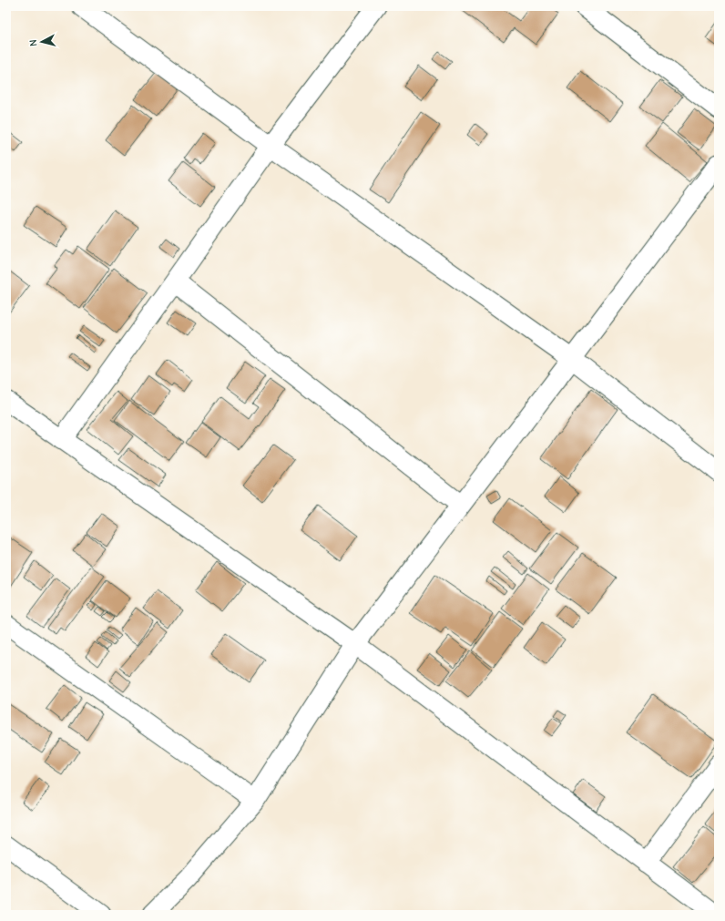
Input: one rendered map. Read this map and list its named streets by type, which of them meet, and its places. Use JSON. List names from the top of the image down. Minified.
{"north":"left"}
